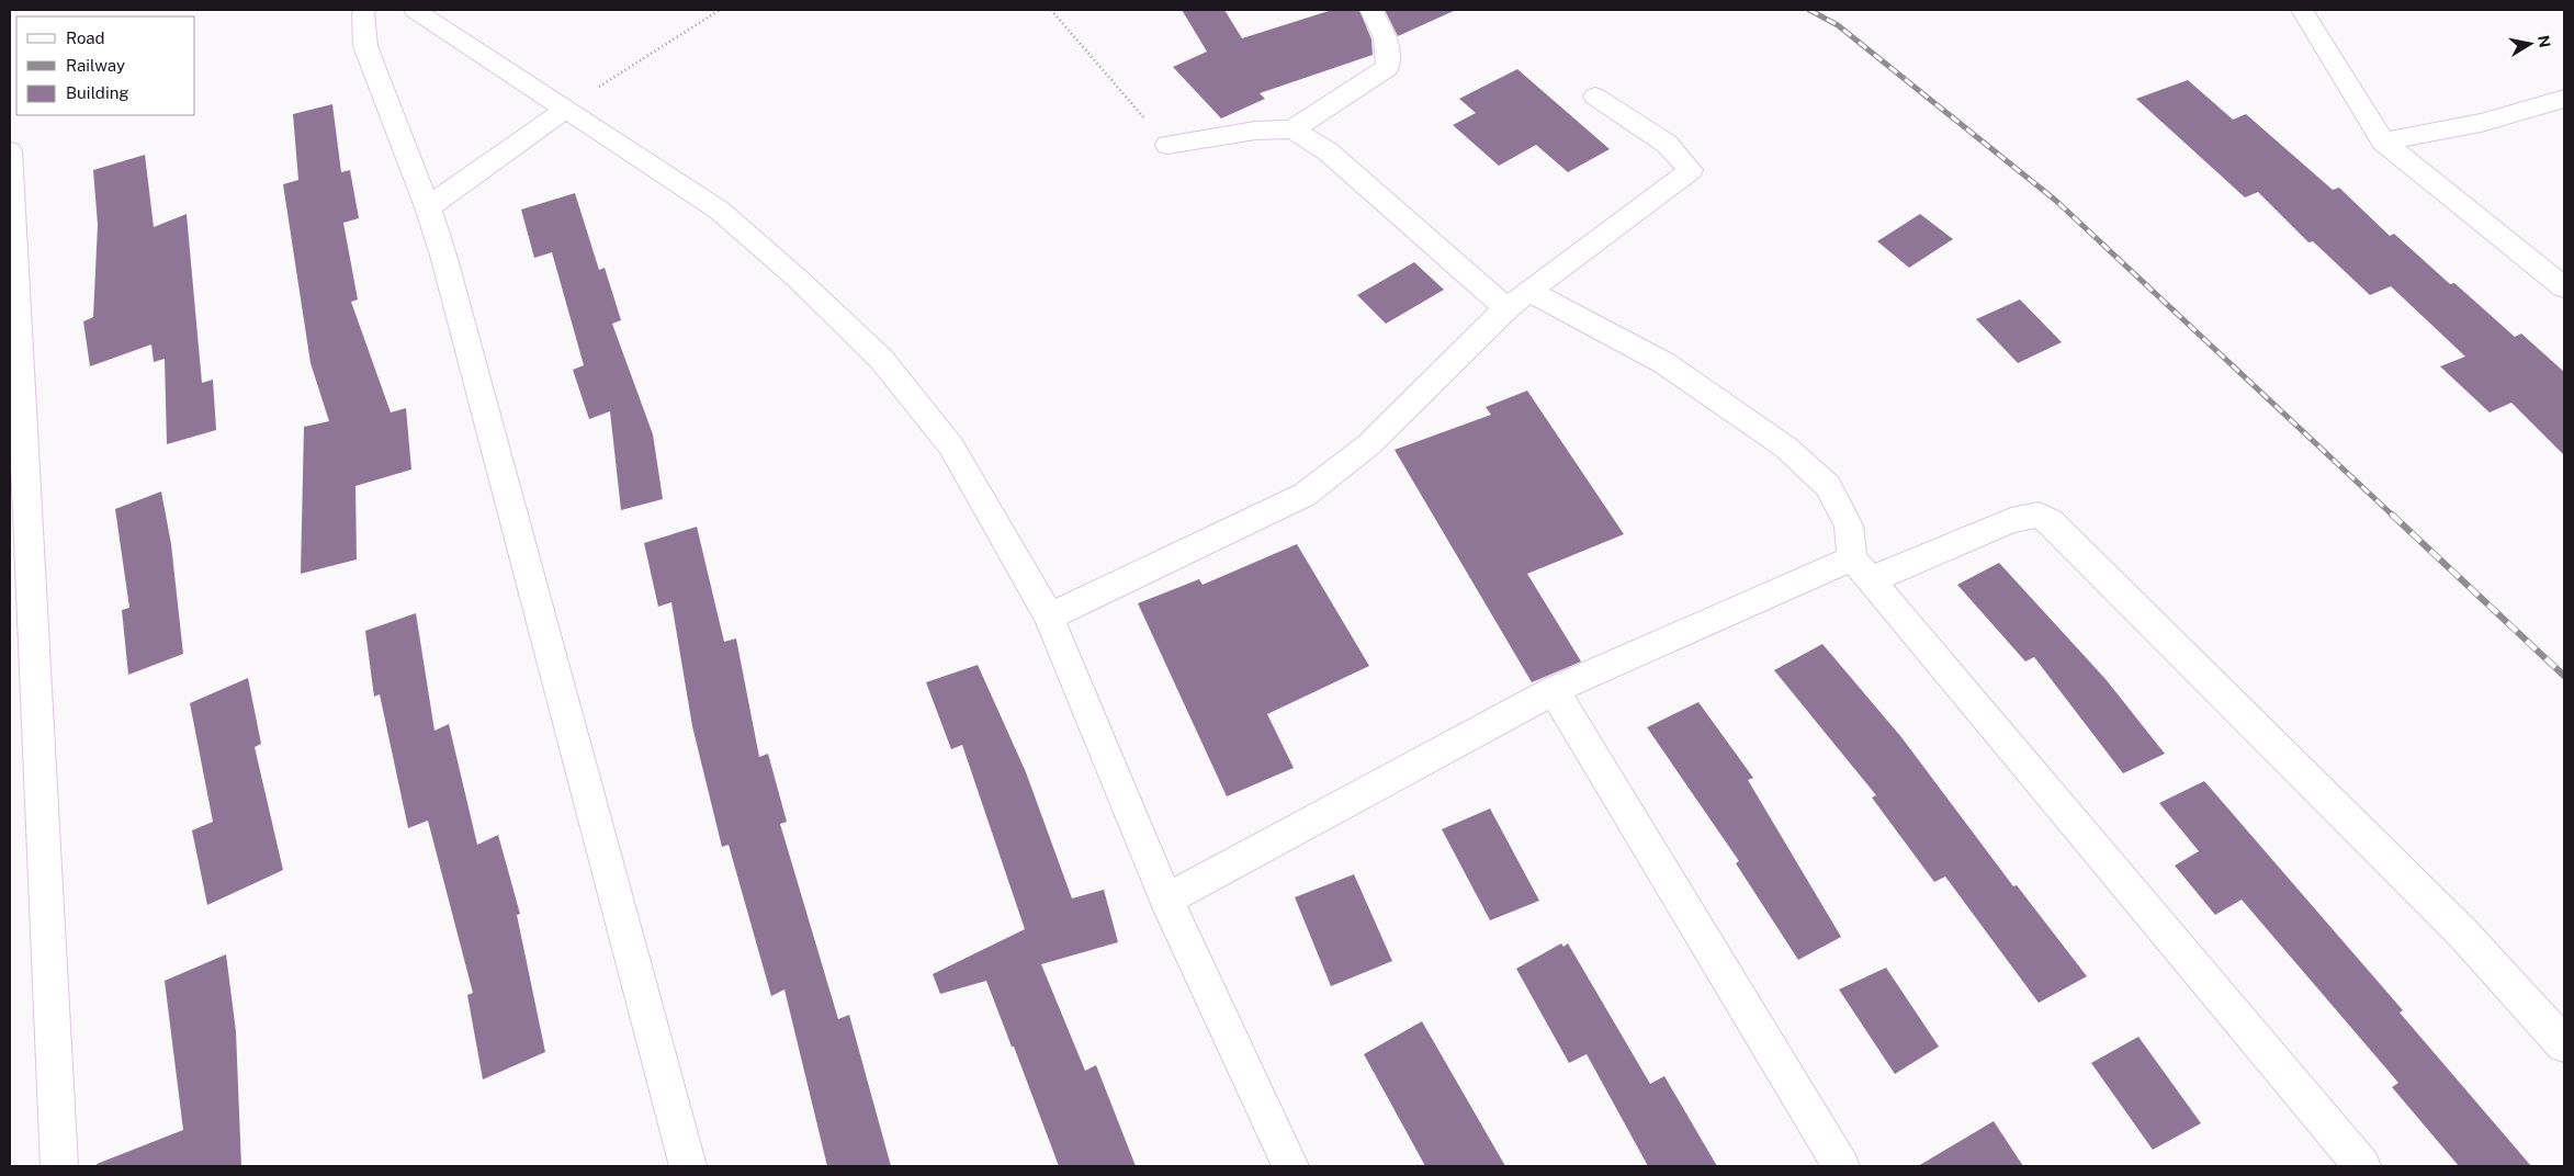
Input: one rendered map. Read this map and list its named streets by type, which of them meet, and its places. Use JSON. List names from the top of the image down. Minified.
{"legend":["Road","Railway","Building"],"north":"right"}
